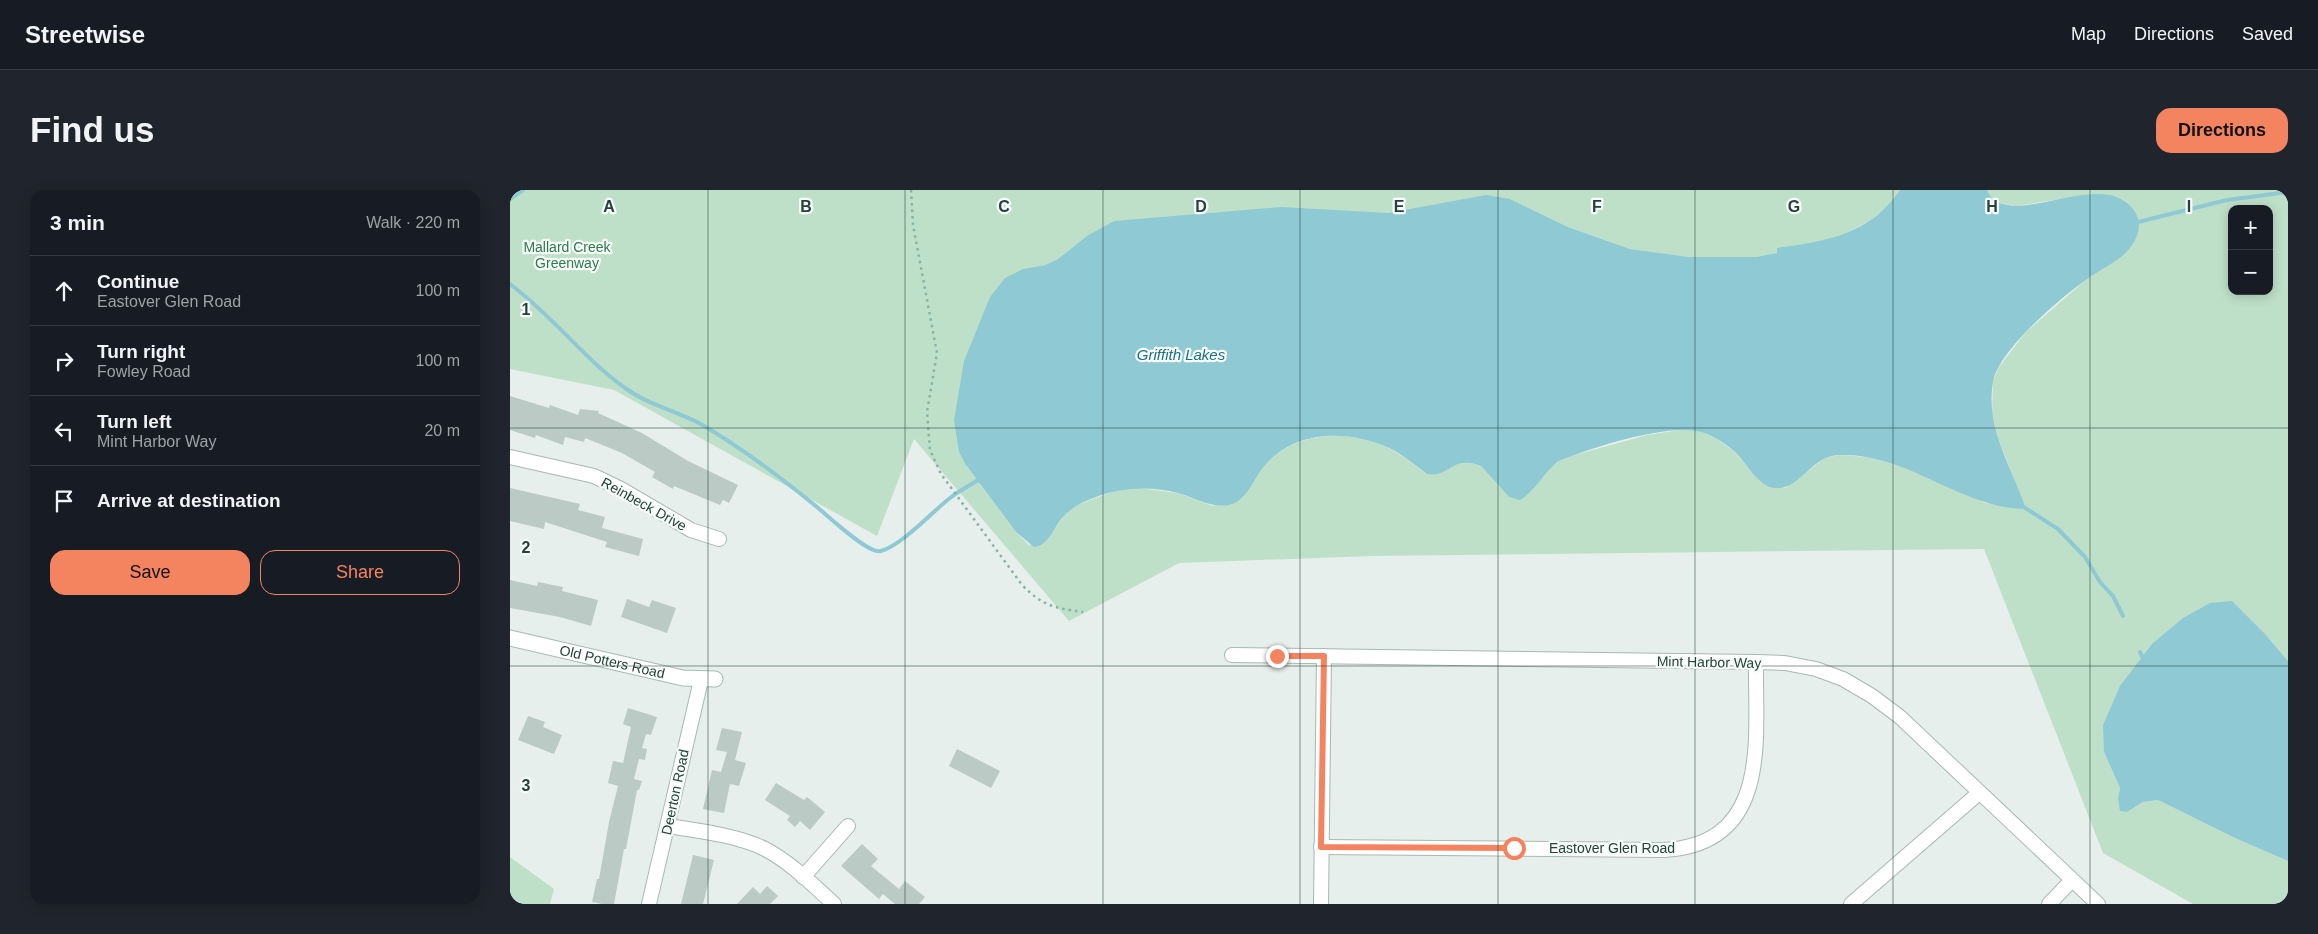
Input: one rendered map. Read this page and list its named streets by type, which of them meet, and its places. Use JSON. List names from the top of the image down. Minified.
{"streets":{"street":["Reinbeck Drive","Old Potters Road","Mint Harbor Way","Deerton Road","Eastover Glen Road"]},"crossings":[["Old Potters Road","Deerton Road"],["Mint Harbor Way","Eastover Glen Road"]],"water":["Griffith Lakes"],"parks":["Mallard Creek Greenway"],"page":{"header":"Streetwise","nav":["Map","Directions","Saved"],"buttons":["Directions",["Save","Share"]],"title":"Find us","heading":["3 min","Walk · 220 m"],"map_buttons":["+","−"],"list":[["Continue","Eastover Glen Road","100 m"],["Turn right","Fowley Road","100 m"],["Turn left","Mint Harbor Way","20 m"],"Arrive at destination"]},"grid":{"columns":["A","B","C","D","E","F","G","H","I"],"rows":["1","2","3"]}}
